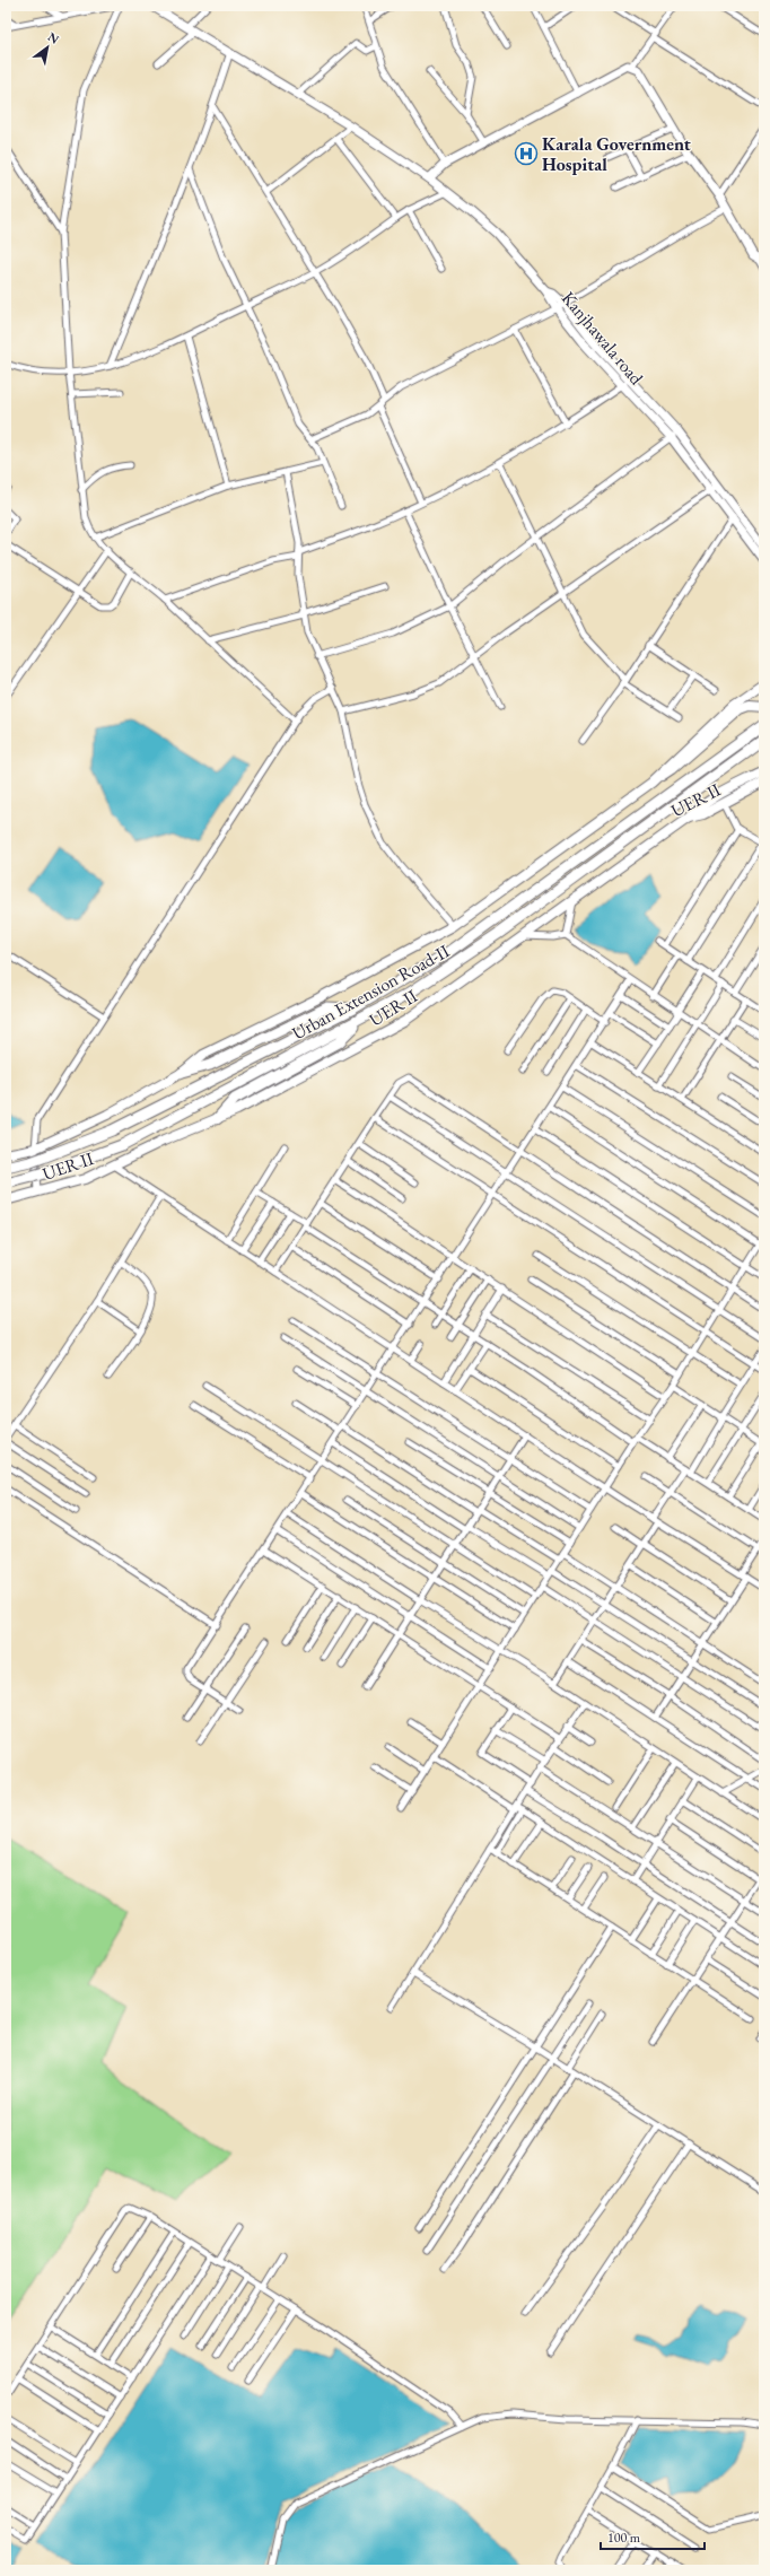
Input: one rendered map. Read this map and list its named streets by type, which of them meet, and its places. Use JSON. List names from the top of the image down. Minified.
{"streets":{"highway":["Urban Extension Road-II"],"main road":["Kanjhawala road","UER II"]},"places":{"hospital":["Karala Government Hospital"]},"scale_bar":"100 m","north":"top right"}
